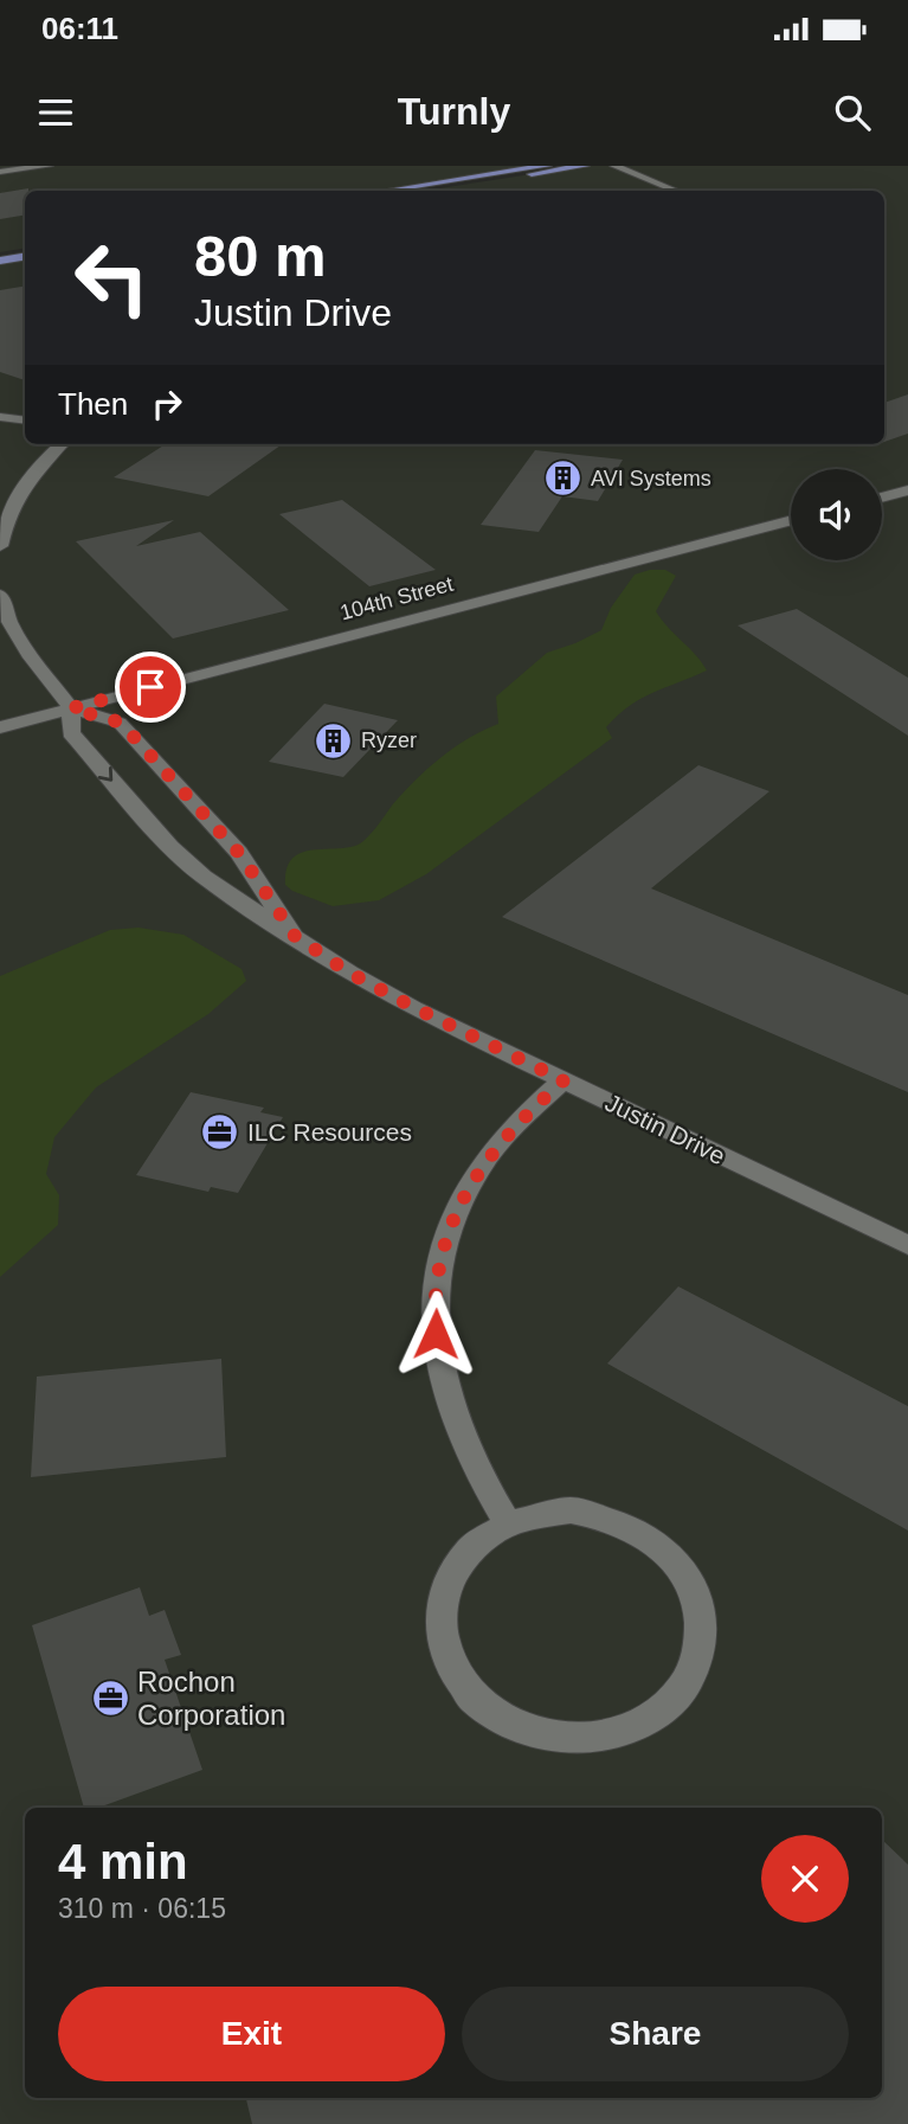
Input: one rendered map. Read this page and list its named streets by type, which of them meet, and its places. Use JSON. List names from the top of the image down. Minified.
{"streets":{"street":["104th Street","Justin Drive"]},"crossings":[["104th Street","Justin Drive"]],"places":{"building":["AVI Systems","Ryzer"],"office":["ILC Resources","Rochon Corporation"]},"page":{"status":"06:11","header":"Turnly","turn":["80 m","Justin Drive"],"then":"Then","heading":["4 min","310 m · 06:15"],"buttons":["Exit","Share"]}}
